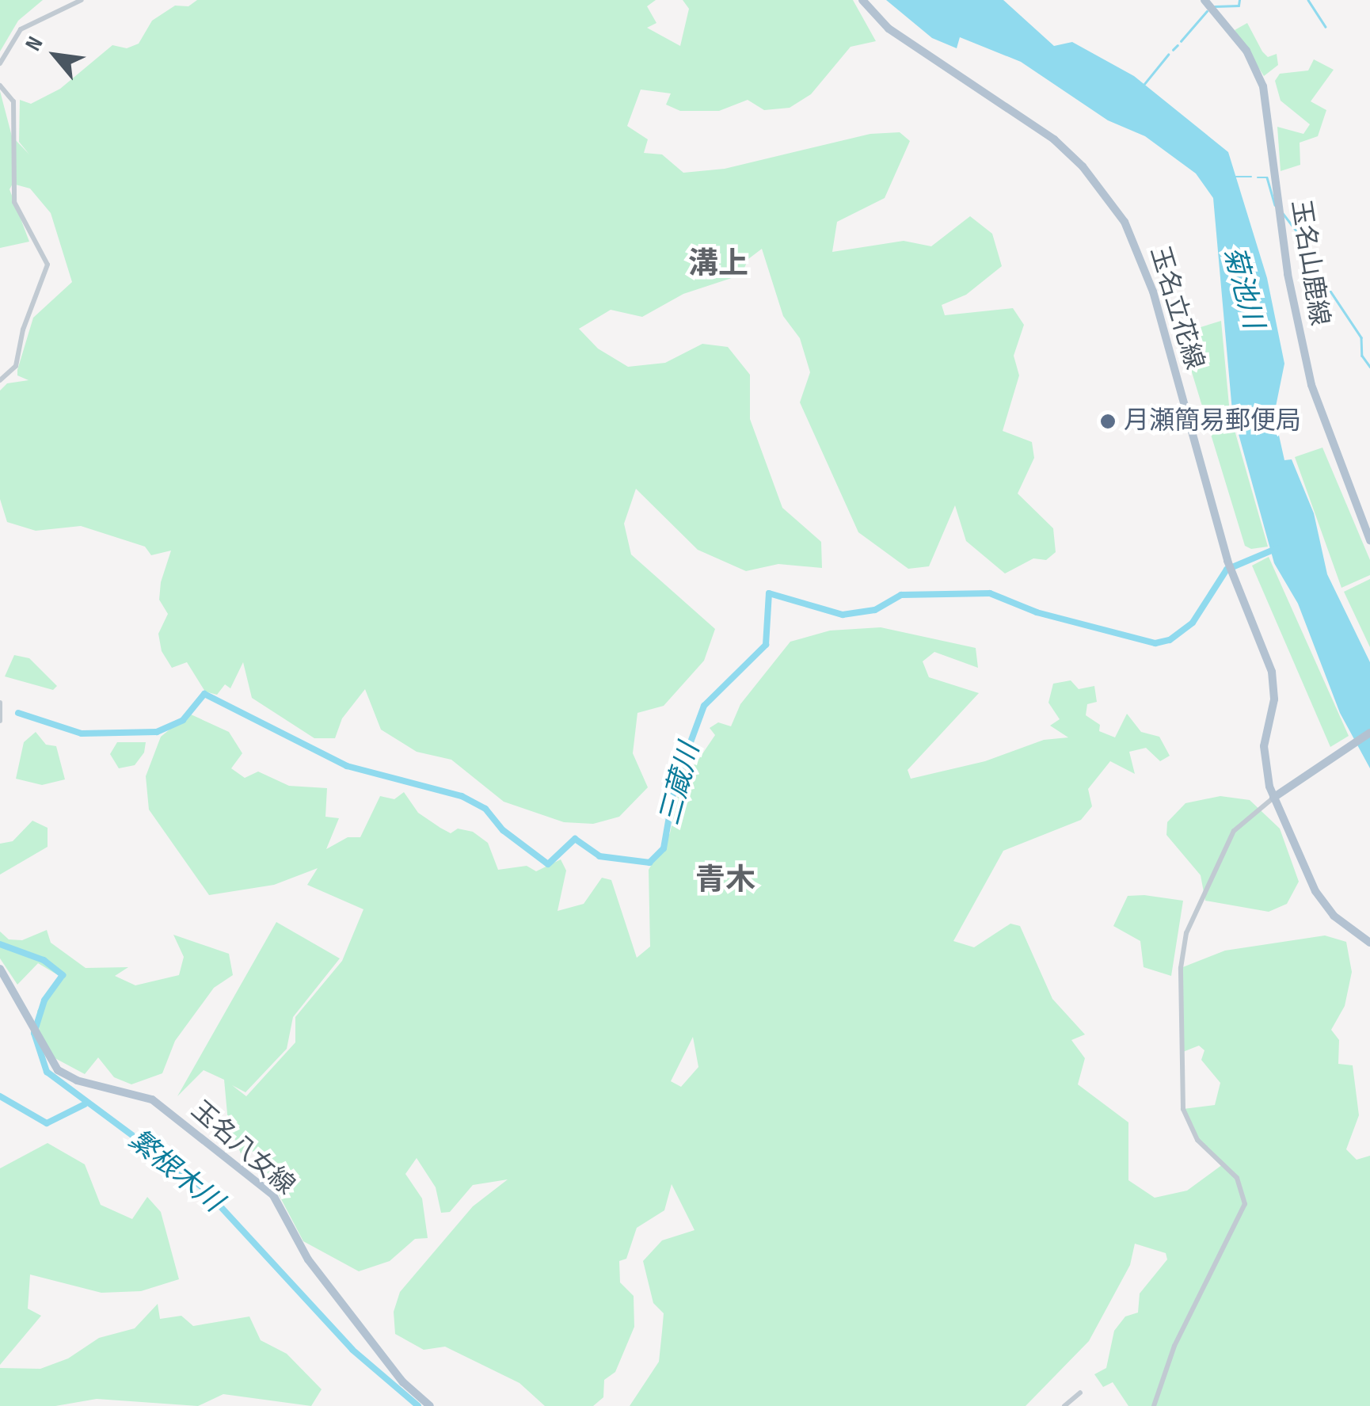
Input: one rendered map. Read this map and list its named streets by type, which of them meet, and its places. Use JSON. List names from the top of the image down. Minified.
{"streets":{"main road":["玉名山鹿線","玉名立花線","玉名八女線"]},"districts":["溝上","青木"],"water":["菊池川","三蔵川","繁根木川"],"places":["月瀬簡易郵便局"],"north":"top left"}
